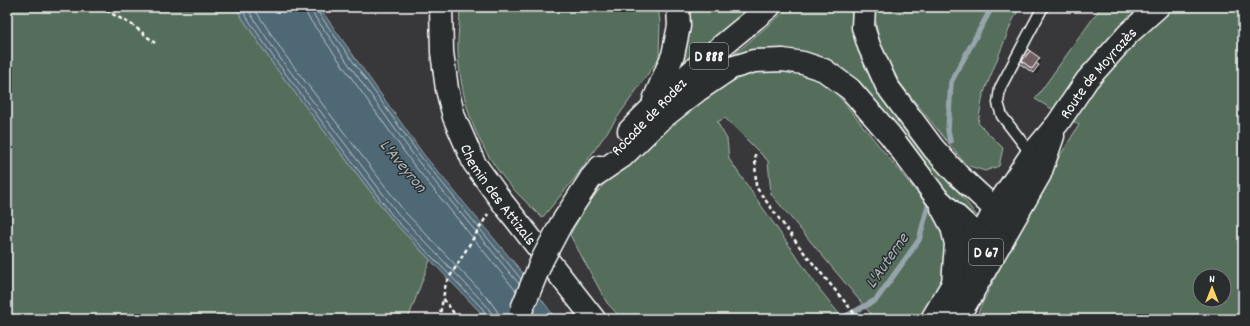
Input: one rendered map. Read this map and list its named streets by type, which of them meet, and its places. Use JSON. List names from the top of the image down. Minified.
{"streets":{"main road":["D 888","Route de Moyrazès","Rocade de Rodez","Chemin des Attizals","D 67"]},"water":["L'Aveyron","L'Auterne"],"north":"top"}
